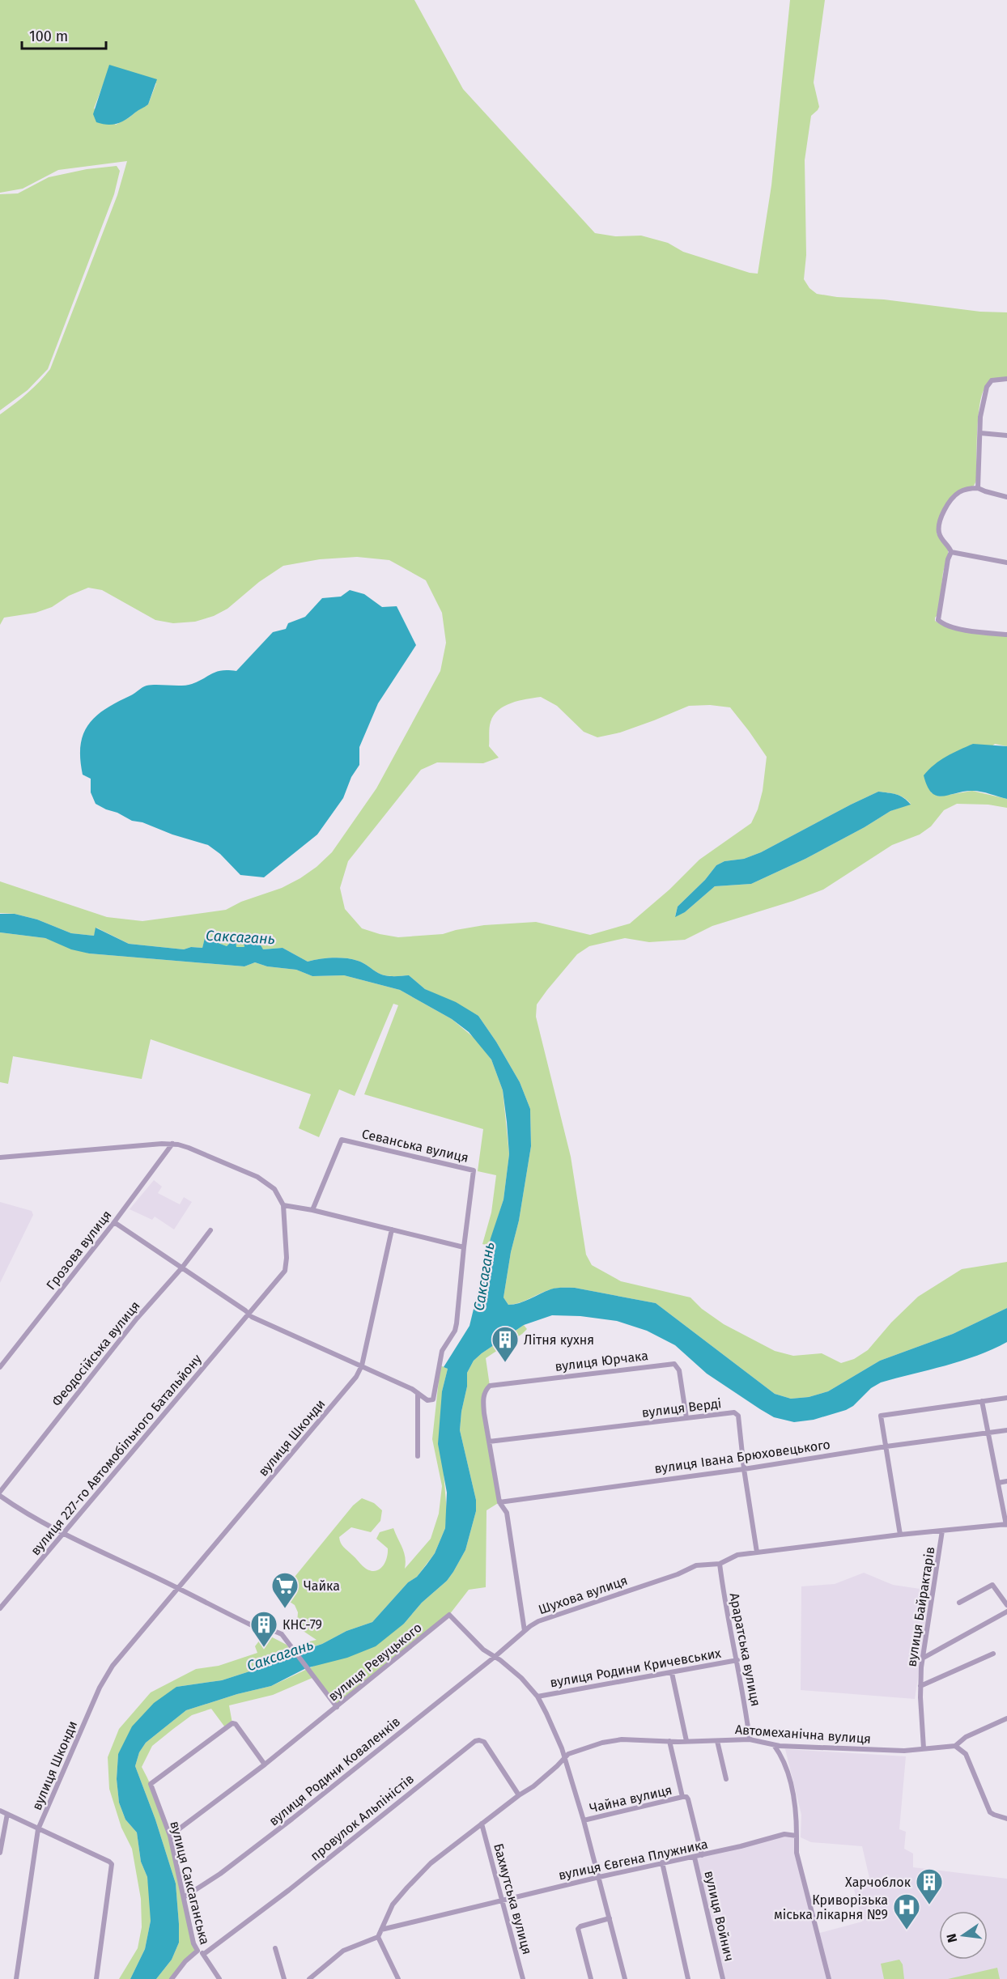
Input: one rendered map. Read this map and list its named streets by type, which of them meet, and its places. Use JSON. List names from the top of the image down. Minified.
{"streets":{"street":["Севанська вулиця","Грозова вулиця","Феодосійська вулиця","вулиця Юрчака","вулиця Верді","вулиця Шконди","вулиця 227-го Автомобільного Батальйону","вулиця Івана Брюховецького","Шухова вулиця","вулиця Байрактарів","Араратська вулиця","вулиця Ревуцького","вулиця Родини Кричевських","Автомеханічна вулиця","вулиця Родини Коваленків","Чайна вулиця","провулок Альпіністів","вулиця Євгена Плужника","вулиця Саксаганська","Бахмутська вулиця","вулиця Войнич"]},"crossings":[["вулиця Юрчака","вулиця Верді"],["вулиця Верді","вулиця Івана Брюховецького"],["вулиця Верді","Шухова вулиця"],["Шухова вулиця","вулиця Байрактарів"],["Шухова вулиця","Араратська вулиця"],["Шухова вулиця","вулиця Ревуцького"],["Шухова вулиця","вулиця Родини Коваленків"],["вулиця Байрактарів","Автомеханічна вулиця"],["Араратська вулиця","вулиця Родини Кричевських"],["Араратська вулиця","Автомеханічна вулиця"],["вулиця Ревуцького","вулиця Родини Коваленків"],["вулиця Ревуцького","вулиця Саксаганська"],["вулиця Родини Коваленків","вулиця Саксаганська"],["вулиця Євгена Плужника","Бахмутська вулиця"],["вулиця Євгена Плужника","вулиця Войнич"]],"water":["Саксагань"],"places":{"building":["Літня кухня","КНС-79","Харчоблок"],"supermarket":["Чайка"],"hospital":["Криворізька міська лікарня №9"]},"scale_bar":"100 m","north":"left"}
